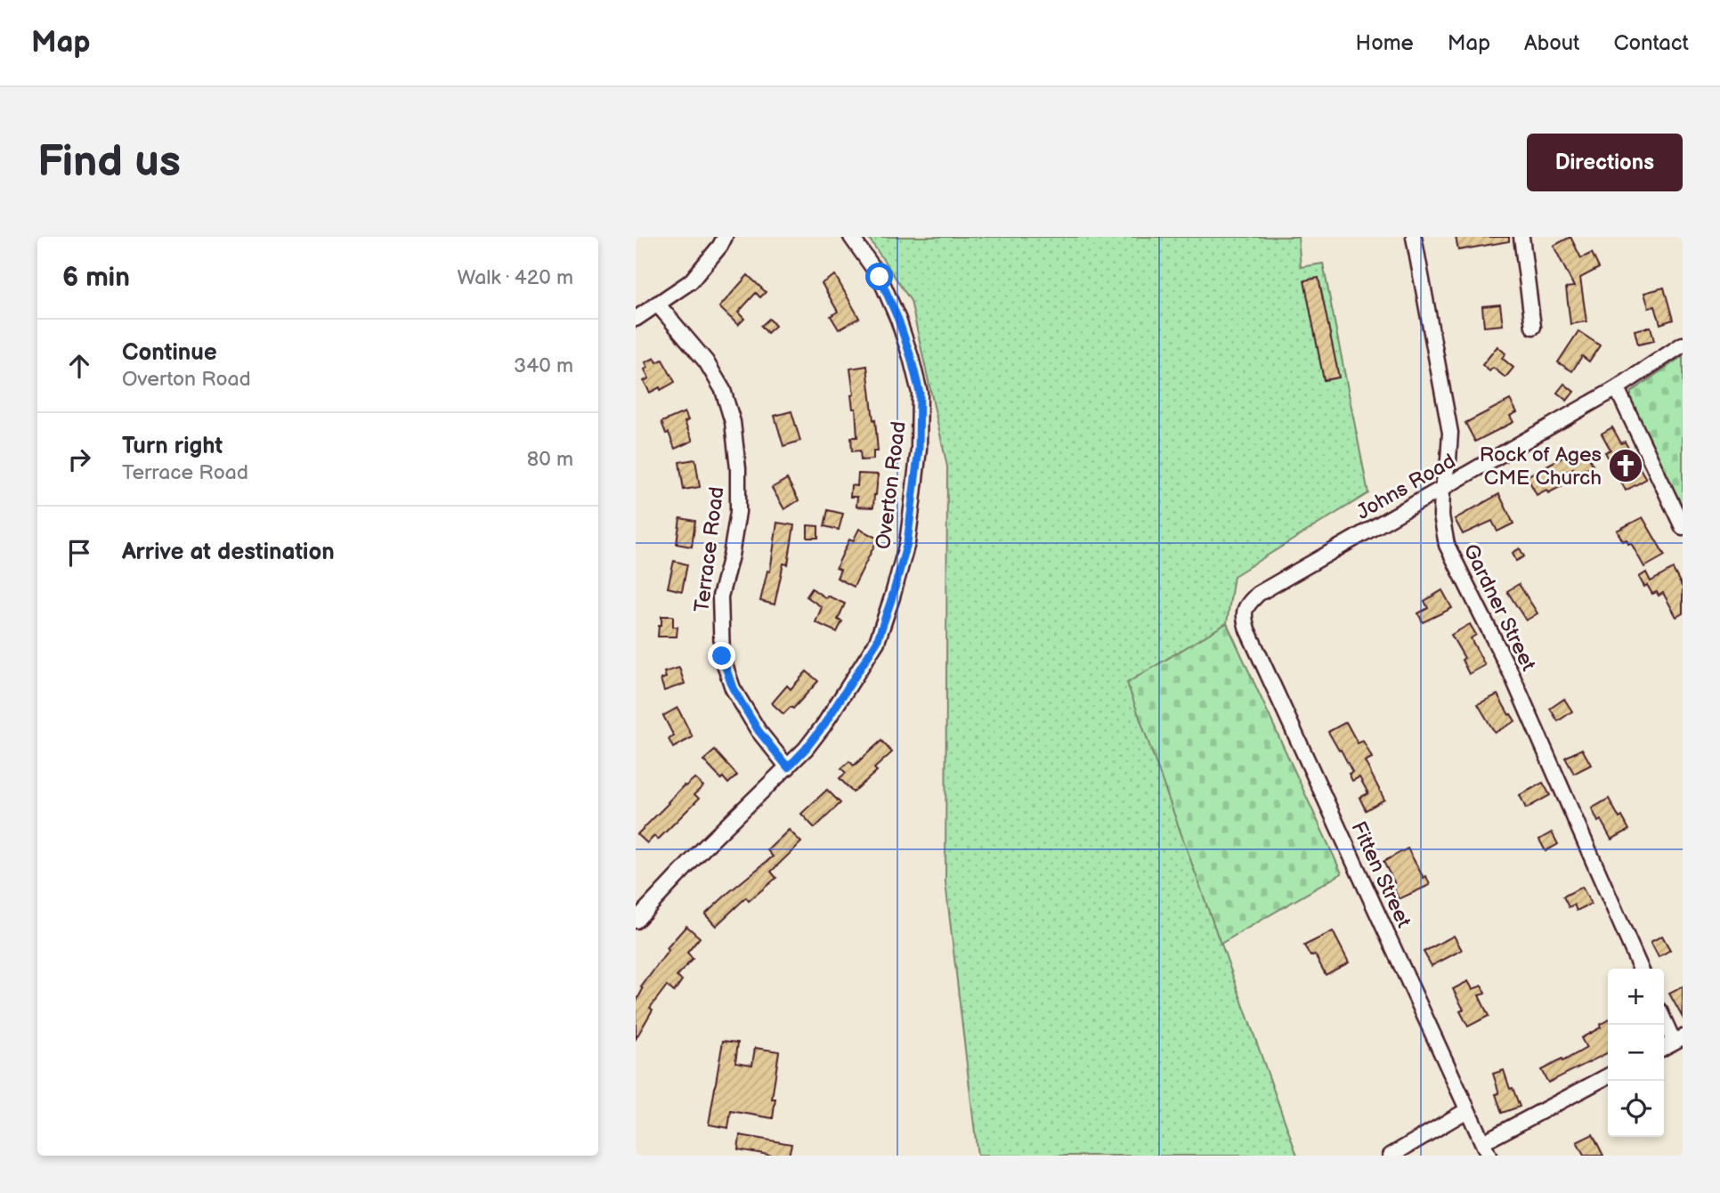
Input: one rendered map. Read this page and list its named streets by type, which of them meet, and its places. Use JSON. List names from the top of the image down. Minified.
{"streets":{"street":["Overton Road","Johns Road","Terrace Road","Gardner Street","Fitten Street"]},"crossings":[["Overton Road","Terrace Road"],["Johns Road","Gardner Street"],["Johns Road","Fitten Street"]],"places":{"church":["Rock of Ages CME Church"]},"page":{"header":"Map","nav":["Home","Map","About","Contact"],"buttons":"Directions","title":"Find us","heading":["6 min","Walk · 420 m"],"list":[["Continue","Overton Road","340 m"],["Turn right","Terrace Road","80 m"],"Arrive at destination"],"map_buttons":["+","−"]}}
